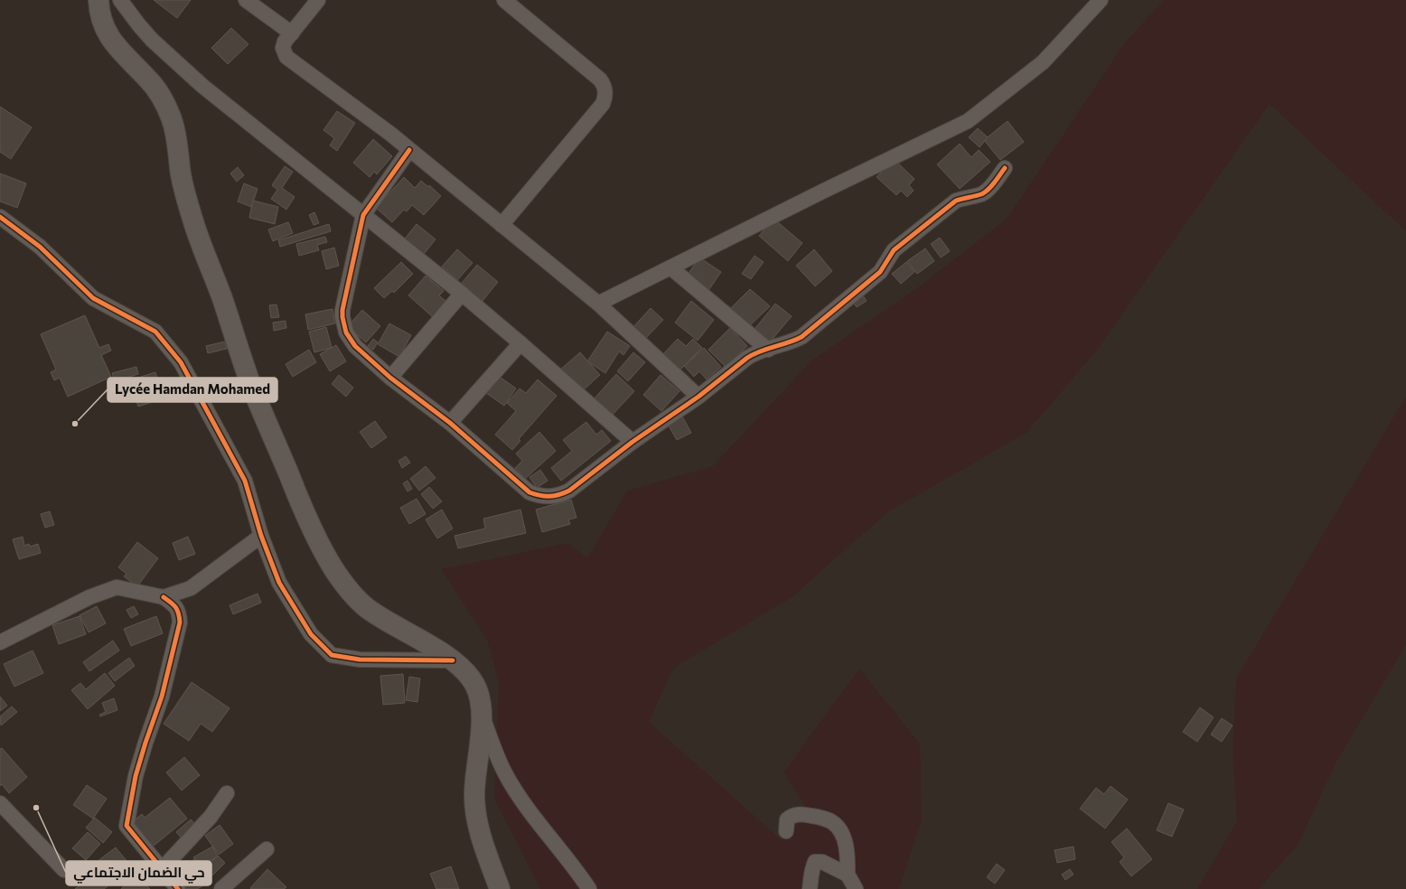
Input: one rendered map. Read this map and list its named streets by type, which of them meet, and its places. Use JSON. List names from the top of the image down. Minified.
{"places":["Lycée Hamdan Mohamed","حي الضمان الاجتماعي"]}
